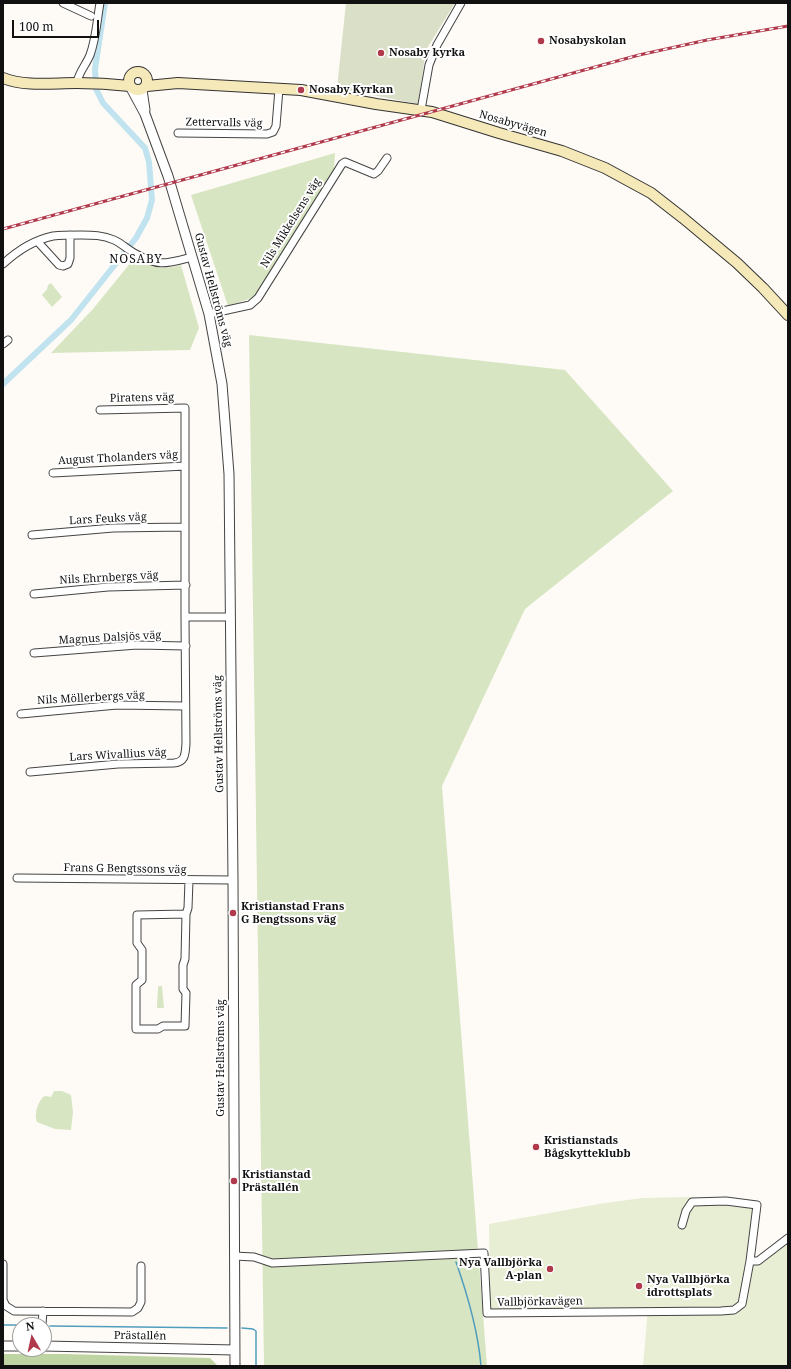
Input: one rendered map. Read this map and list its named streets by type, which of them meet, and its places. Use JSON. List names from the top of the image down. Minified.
{"streets":{"main road":["Nosabyvägen"],"street":["Zettervalls väg","Nils Mikkelsens väg","Gustav Hellströms väg","Piratens väg","August Tholanders väg","Lars Feuks väg","Nils Ehrnbergs väg","Magnus Dalsjös väg","Nils Möllerbergs väg","Lars Wivallius väg","Frans G Bengtssons väg","Vallbjörkavägen","Prästallén"]},"crossings":[["Zettervalls väg","Nosabyvägen"],["Nosabyvägen","Gustav Hellströms väg"],["Nils Mikkelsens väg","Gustav Hellströms väg"],["Gustav Hellströms väg","Frans G Bengtssons väg"],["Gustav Hellströms väg","Vallbjörkavägen"],["Gustav Hellströms väg","Prästallén"],["Piratens väg","Lars Wivallius väg"],["August Tholanders väg","Lars Wivallius väg"],["Lars Feuks väg","Lars Wivallius väg"],["Nils Ehrnbergs väg","Lars Wivallius väg"],["Magnus Dalsjös väg","Lars Wivallius väg"],["Nils Möllerbergs väg","Lars Wivallius väg"]],"districts":["NOSABY"],"places":["Nosabyskolan","Nosaby kyrka","Nosaby Kyrkan","Kristianstad Frans G Bengtssons väg","Kristianstads Bågskytteklubb","Kristianstad Prästallén","Nya Vallbjörka A-plan","Nya Vallbjörka idrottsplats"],"scale_bar":"100 m","north":"top"}
